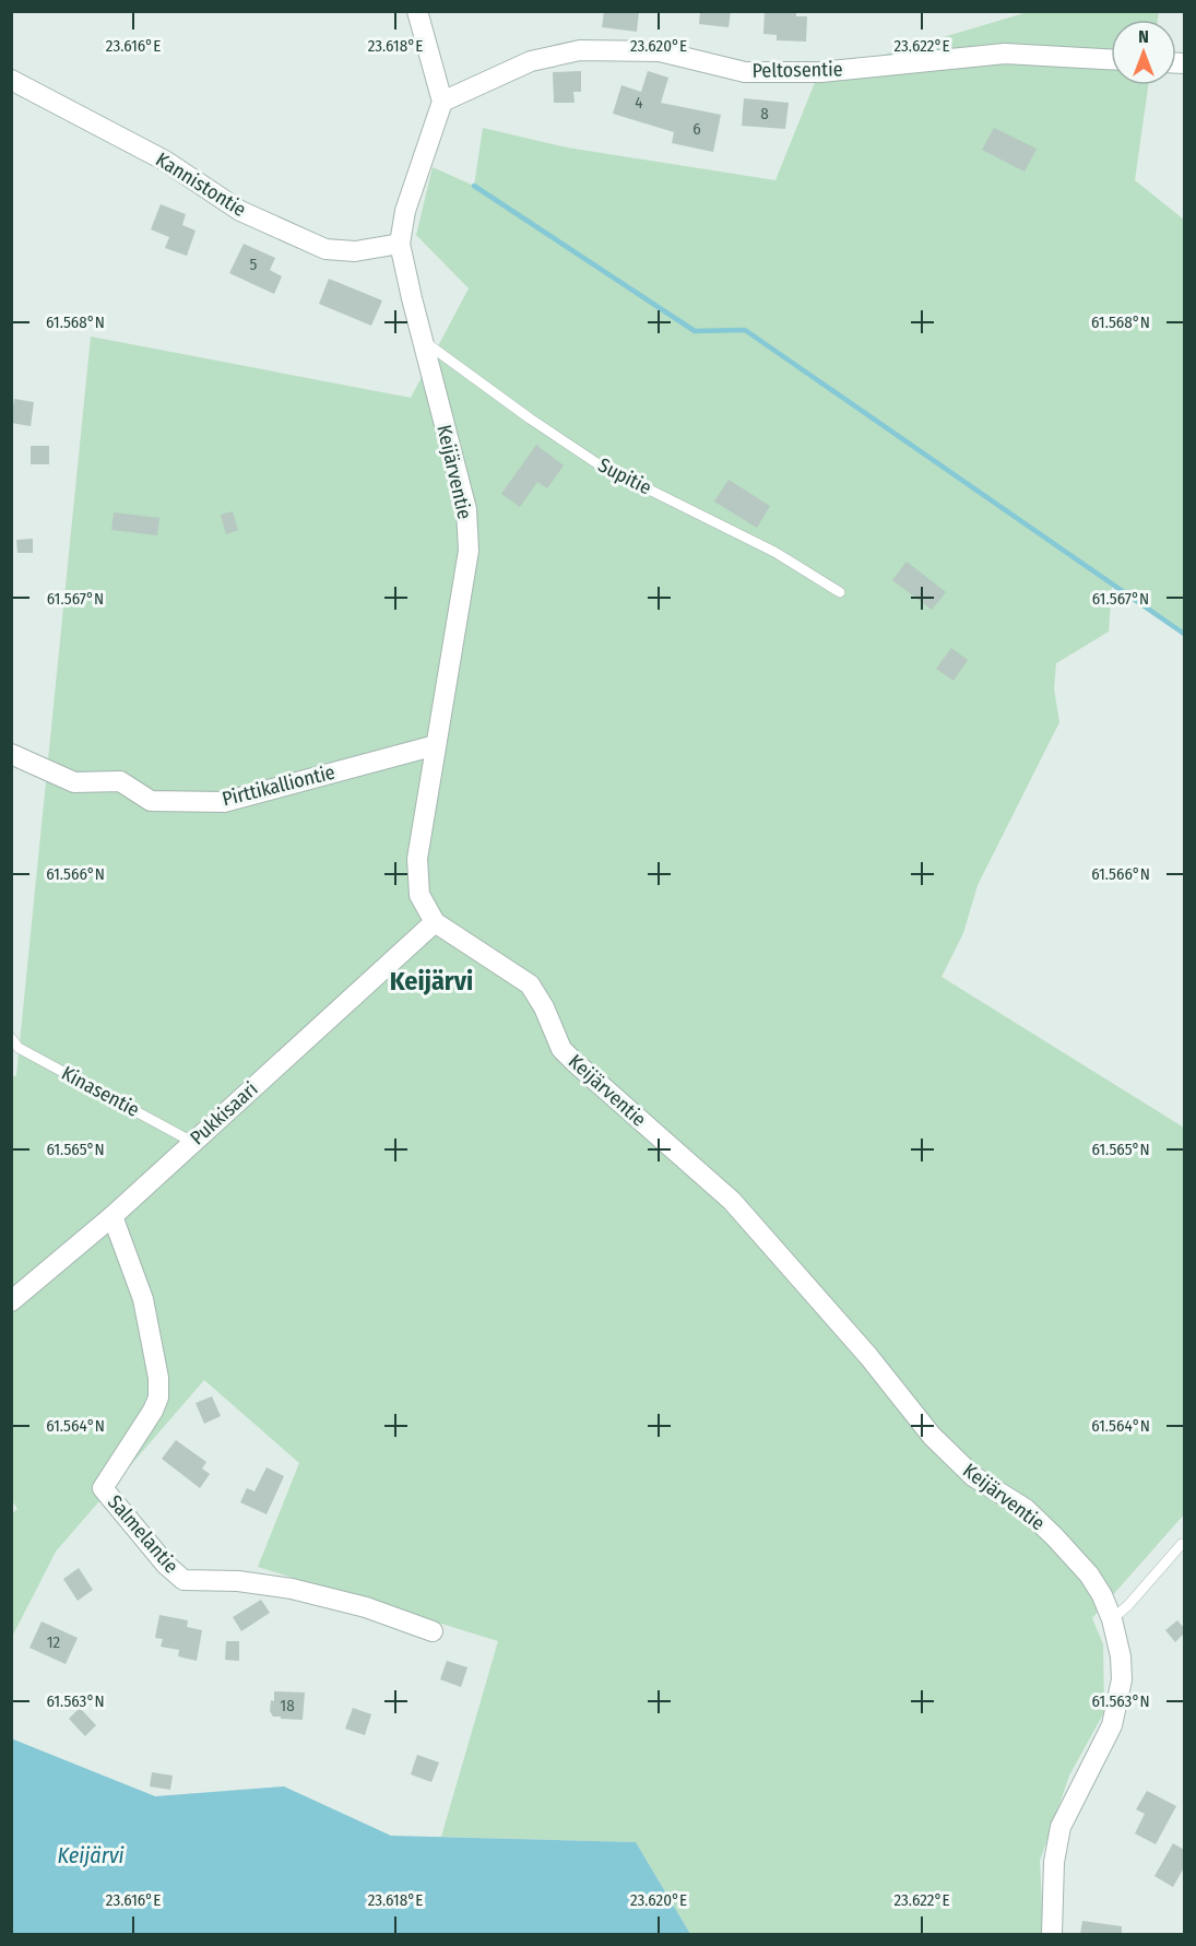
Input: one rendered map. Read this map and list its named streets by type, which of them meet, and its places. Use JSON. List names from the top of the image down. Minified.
{"streets":{"street":["Peltosentie","Kannistontie","Keijärventie","Pirttikalliontie","Pukkisaari","Salmelantie"],"lane":["Supitie","Kinasentie"]},"crossings":[["Peltosentie","Keijärventie"],["Kannistontie","Keijärventie"],["Keijärventie","Supitie"],["Keijärventie","Pirttikalliontie"],["Keijärventie","Pukkisaari"],["Kinasentie","Pukkisaari"],["Pukkisaari","Salmelantie"]],"districts":["Keijärvi"],"water":["Keijärvi"],"house_numbers":["4","8","6","5","12","18"],"north":"top","coordinates":["23.616°E","23.618°E","23.620°E","23.622°E","61.568°N","61.567°N","61.566°N","61.565°N","61.564°N","61.563°N"]}
